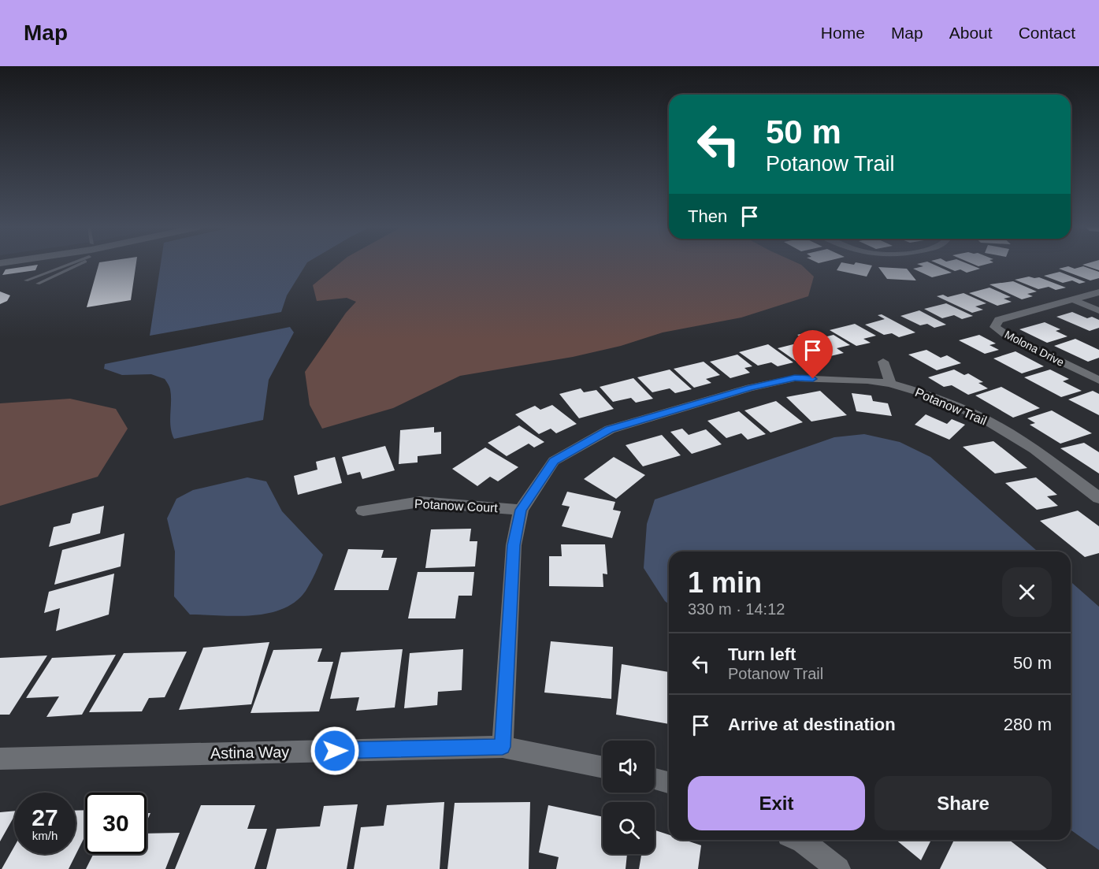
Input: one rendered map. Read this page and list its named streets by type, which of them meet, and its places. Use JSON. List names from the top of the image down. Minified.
{"streets":{"street":["Molona Drive","Potanow Trail","Potanow Court","Astina Way"]},"crossings":[["Potanow Trail","Potanow Court"],["Potanow Trail","Astina Way"]],"page":{"header":"Map","nav":["Home","Map","About","Contact"],"turn":["50 m","Potanow Trail"],"then":"Then","heading":["1 min","330 m · 14:12"],"list":[{"name":"Turn left","note":"Potanow Trail","value":"50 m"},{"name":"Arrive at destination","value":"280 m"}],"buttons":["Exit","Share"],"speed":"27 km/h","limit":"30"}}
